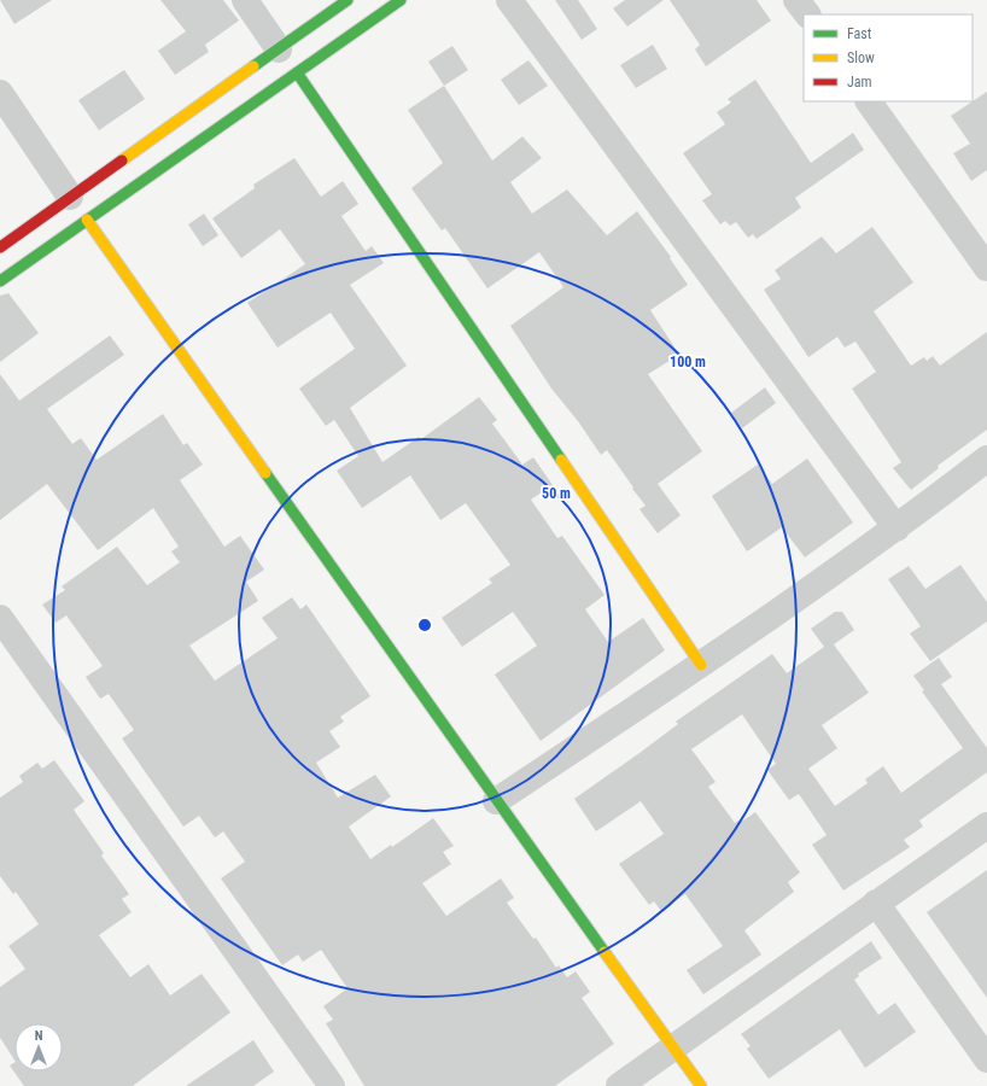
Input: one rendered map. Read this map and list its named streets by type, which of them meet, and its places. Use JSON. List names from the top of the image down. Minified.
{"legend":["Fast","Slow","Jam"],"north":"top","rings":["100 m","50 m"]}
